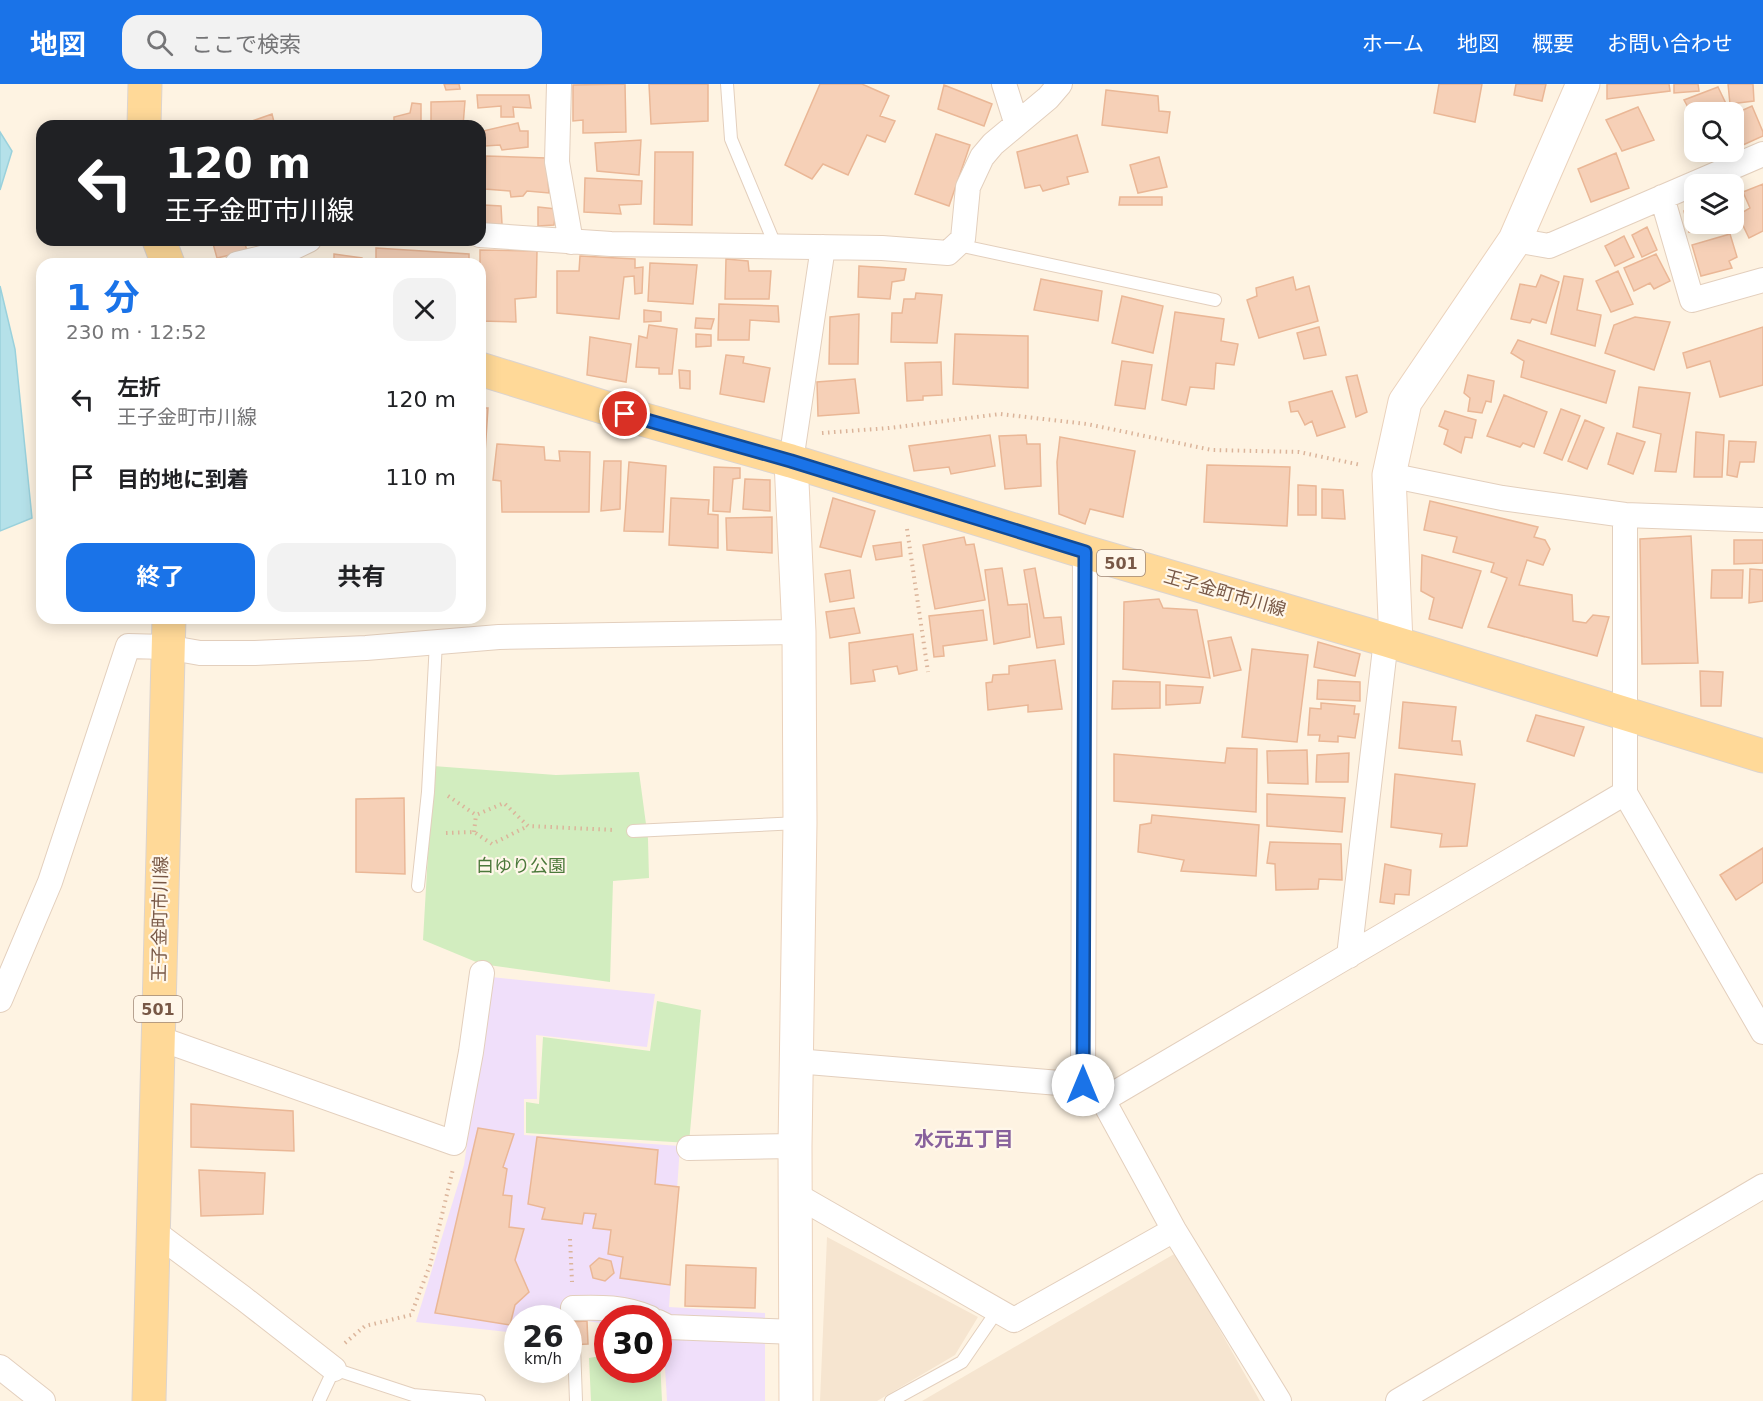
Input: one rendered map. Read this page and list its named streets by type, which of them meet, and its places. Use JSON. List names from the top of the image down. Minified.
{"streets":{"main road":["501","王子金町市川線"]},"districts":["水元五丁目"],"parks":["白ゆり公園"],"page":{"header":"地図","search":"ここで検索","nav":["ホーム","地図","概要","お問い合わせ"],"turn":["120 m","王子金町市川線"],"heading":["1 分","230 m · 12:52"],"list":[{"name":"左折","note":"王子金町市川線","value":"120 m"},{"name":"目的地に到着","value":"110 m"}],"buttons":["終了","共有"],"speed":"26 km/h","limit":"30"}}
